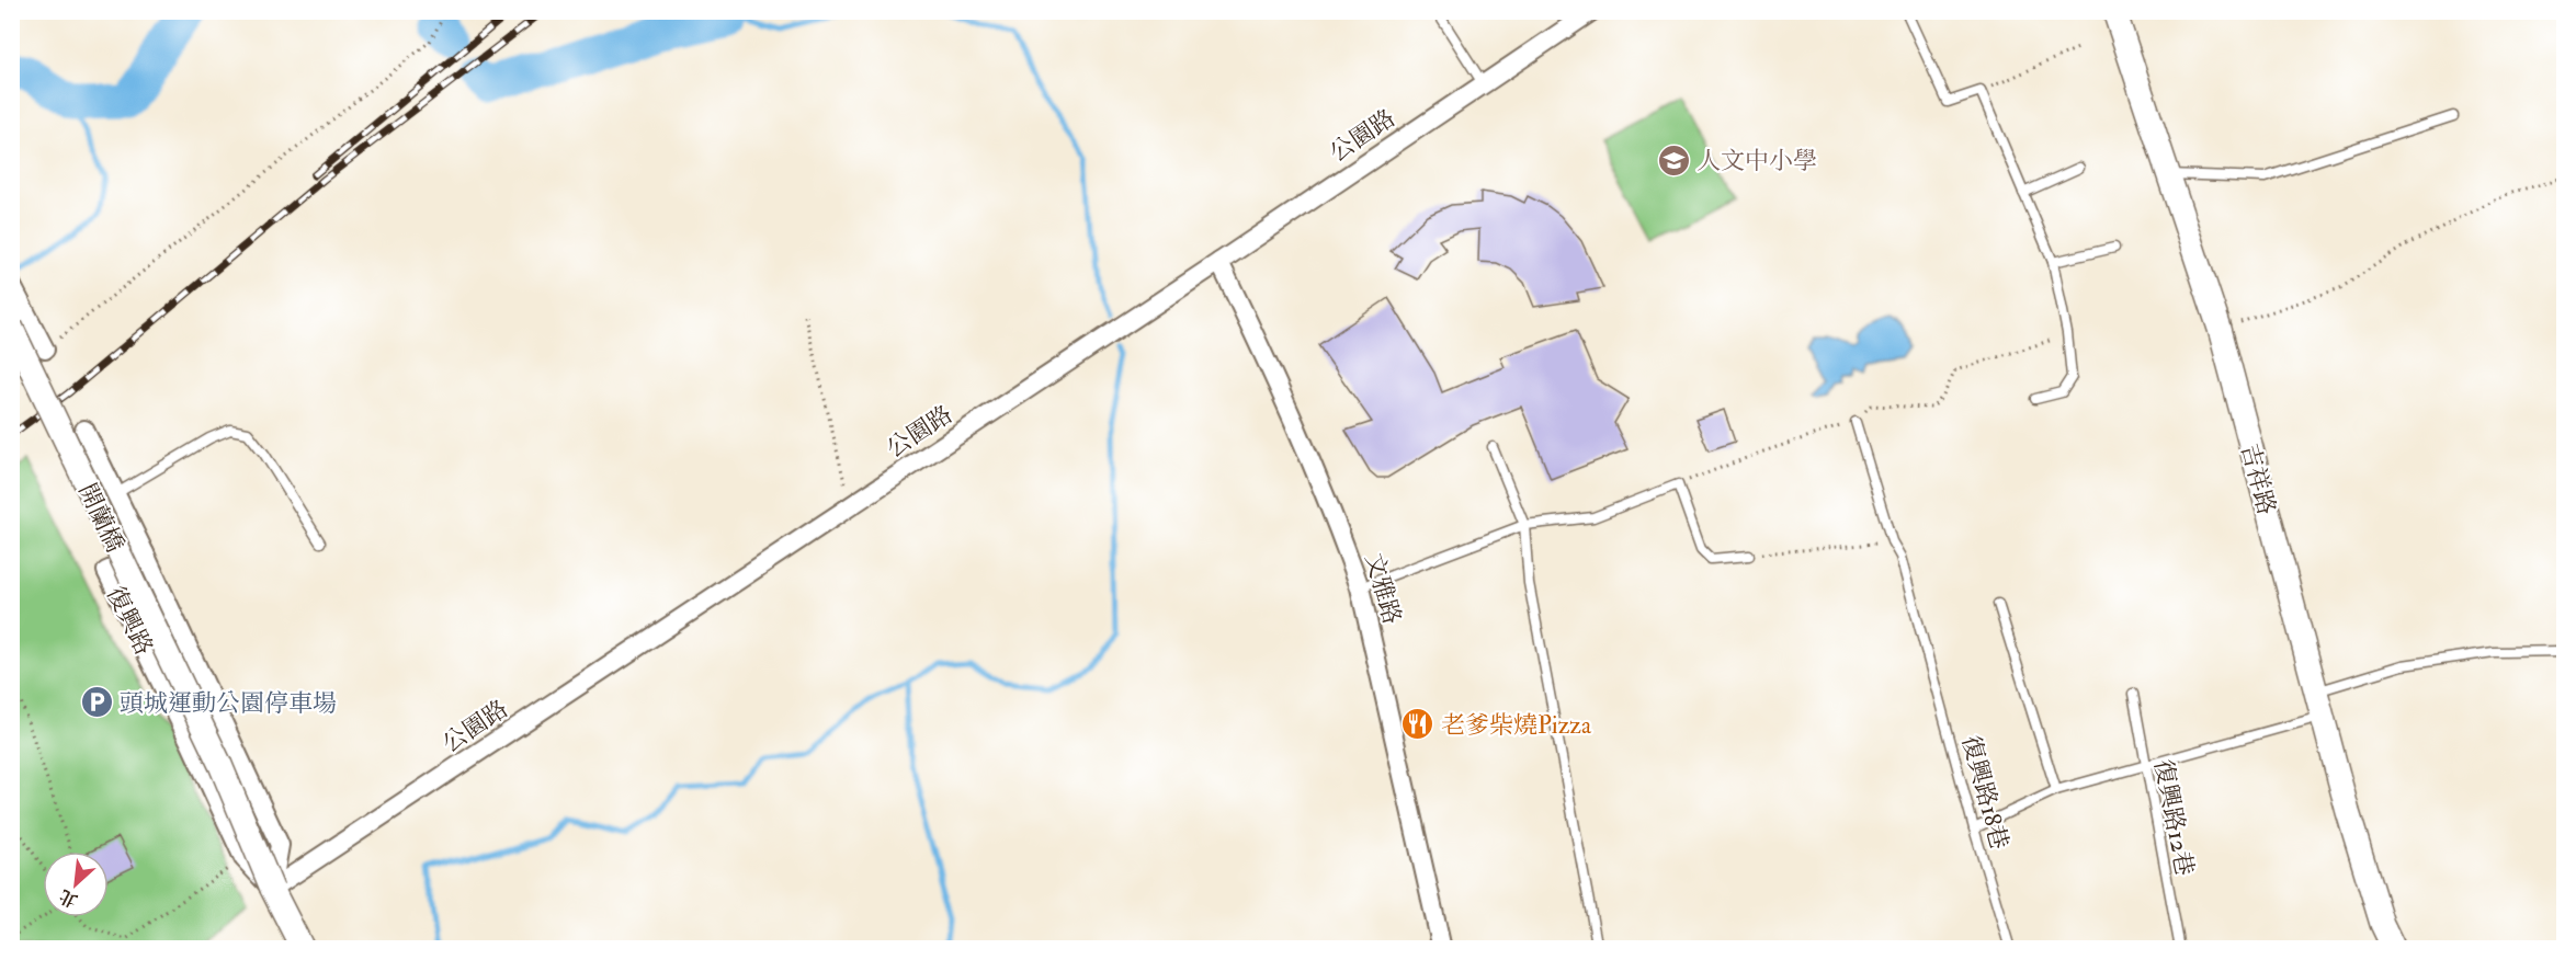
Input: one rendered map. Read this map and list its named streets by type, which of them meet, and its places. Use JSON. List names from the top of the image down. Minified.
{"streets":{"street":["公園路","吉祥路","開蘭橋","文雅路","復興路"],"lane":["復興路18巷","復興路12巷"]},"crossings":[["公園路","開蘭橋"],["公園路","文雅路"],["公園路","復興路"],["開蘭橋","復興路"]],"places":{"school or university":["人文中小學"],"parking":["頭城運動公園停車場"],"restaurant":["老爹柴燒Pizza"]},"north":"bottom left"}
